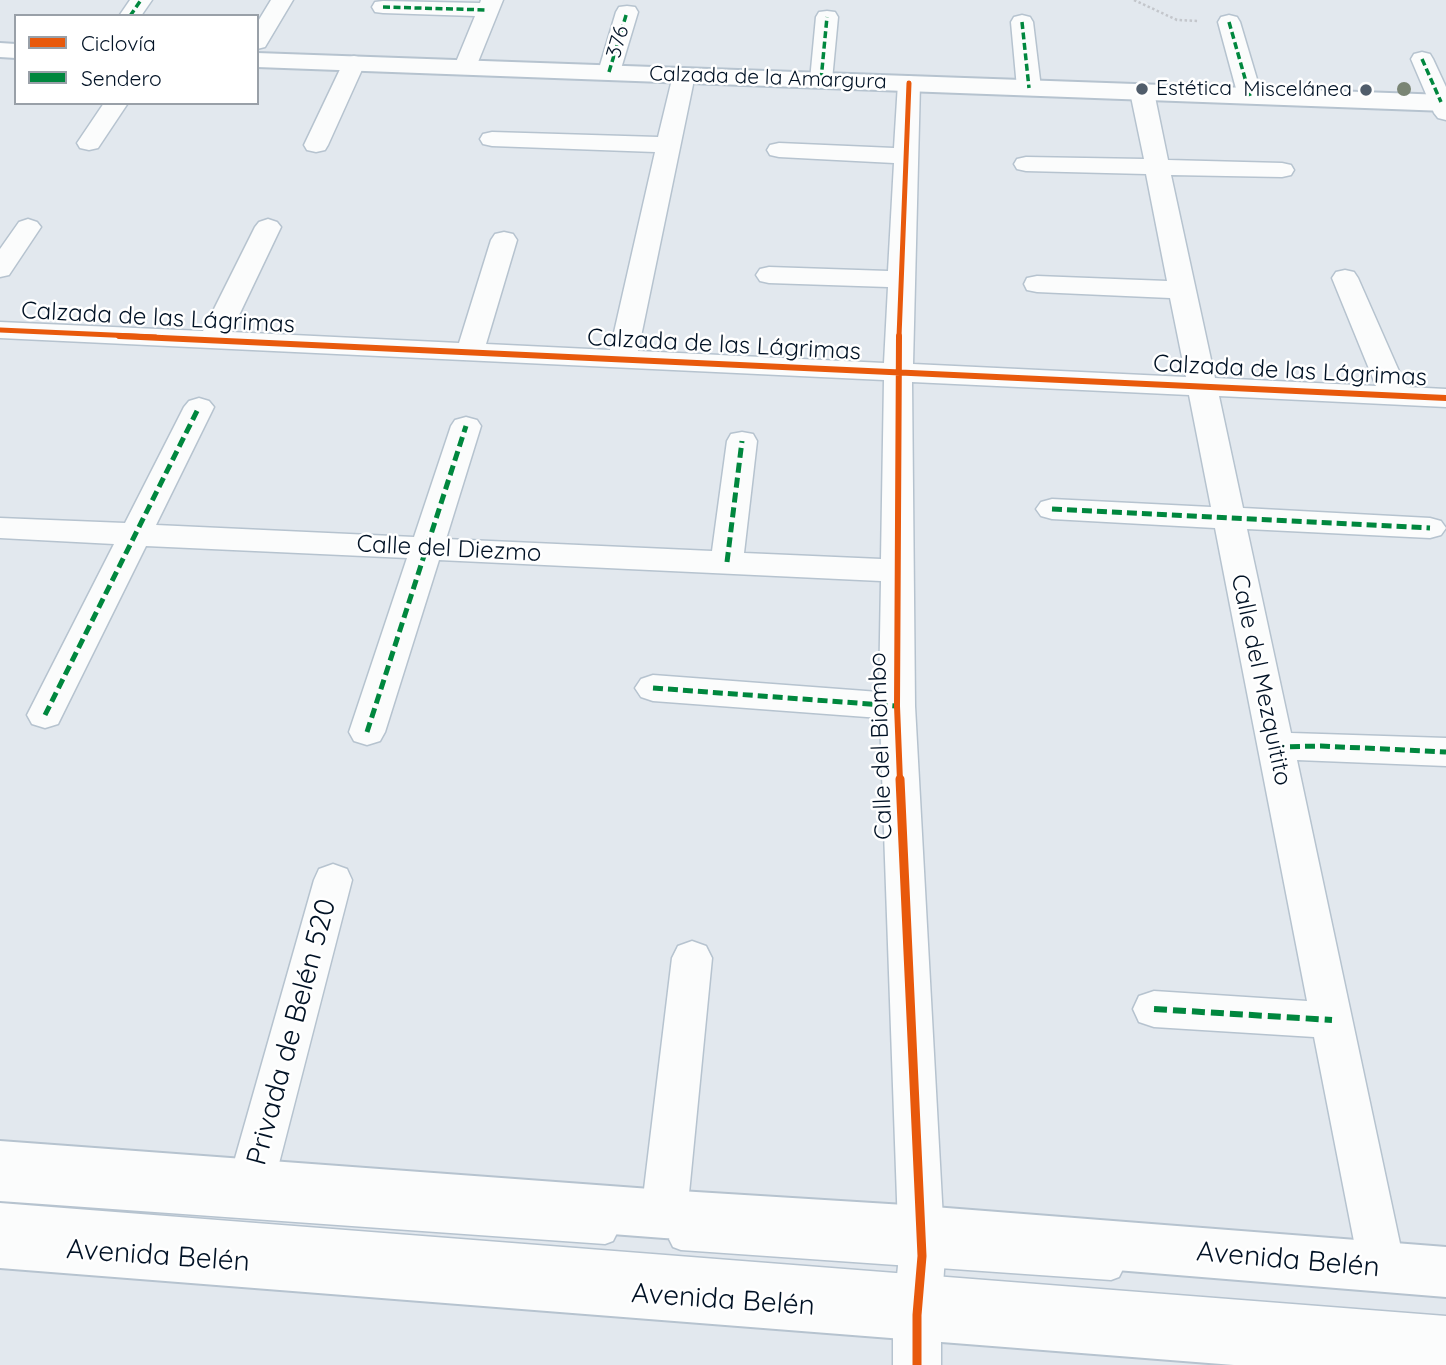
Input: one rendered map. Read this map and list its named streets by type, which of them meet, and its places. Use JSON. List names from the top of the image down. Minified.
{"streets":{"main road":["Calzada de la Amargura","Avenida Belén"],"street":["376","Calzada de las Lágrimas","Calle del Diezmo","Calle del Mezquitito","Calle del Biombo","Privada de Belén 520"]},"crossings":[["376","Calzada de la Amargura"],["Calzada de la Amargura","Calle del Mezquitito"],["Calzada de la Amargura","Calle del Biombo"],["Calzada de las Lágrimas","Calle del Mezquitito"],["Calzada de las Lágrimas","Calle del Biombo"],["Calle del Diezmo","Calle del Biombo"],["Calle del Mezquitito","Avenida Belén"],["Calle del Biombo","Avenida Belén"],["Privada de Belén 520","Avenida Belén"]],"places":["Estética","Miscelánea"],"legend":["Ciclovía","Sendero"]}
